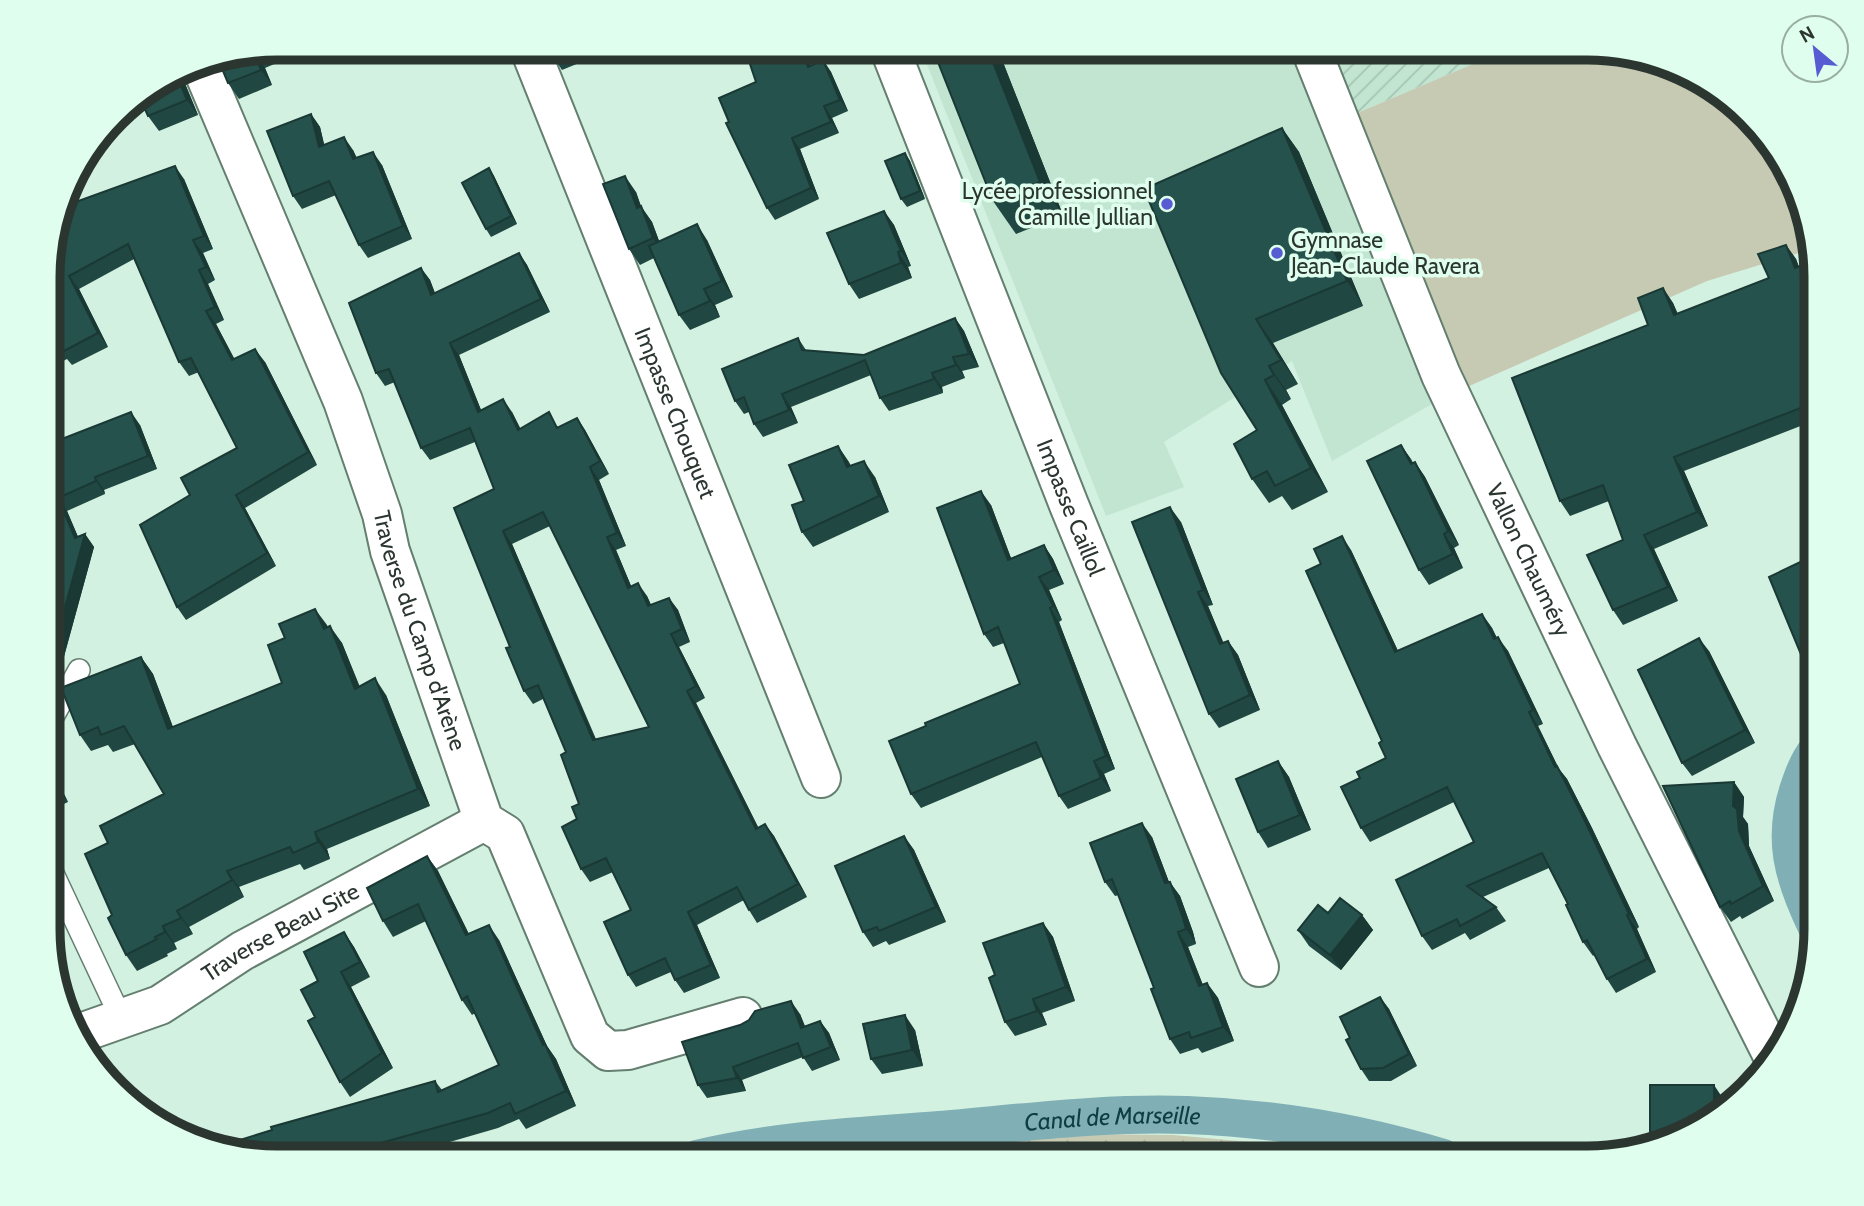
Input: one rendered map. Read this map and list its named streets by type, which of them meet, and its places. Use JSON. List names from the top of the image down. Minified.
{"streets":{"street":["Impasse Chouquet","Impasse Caillol","Vallon Chauméry","Traverse du Camp d'Arène","Traverse Beau Site"]},"crossings":[["Traverse du Camp d'Arène","Traverse Beau Site"]],"water":["Canal de Marseille"],"places":["Lycée professionnel Camille Jullian","Gymnase Jean-Claude Ravera"],"north":"top left"}
